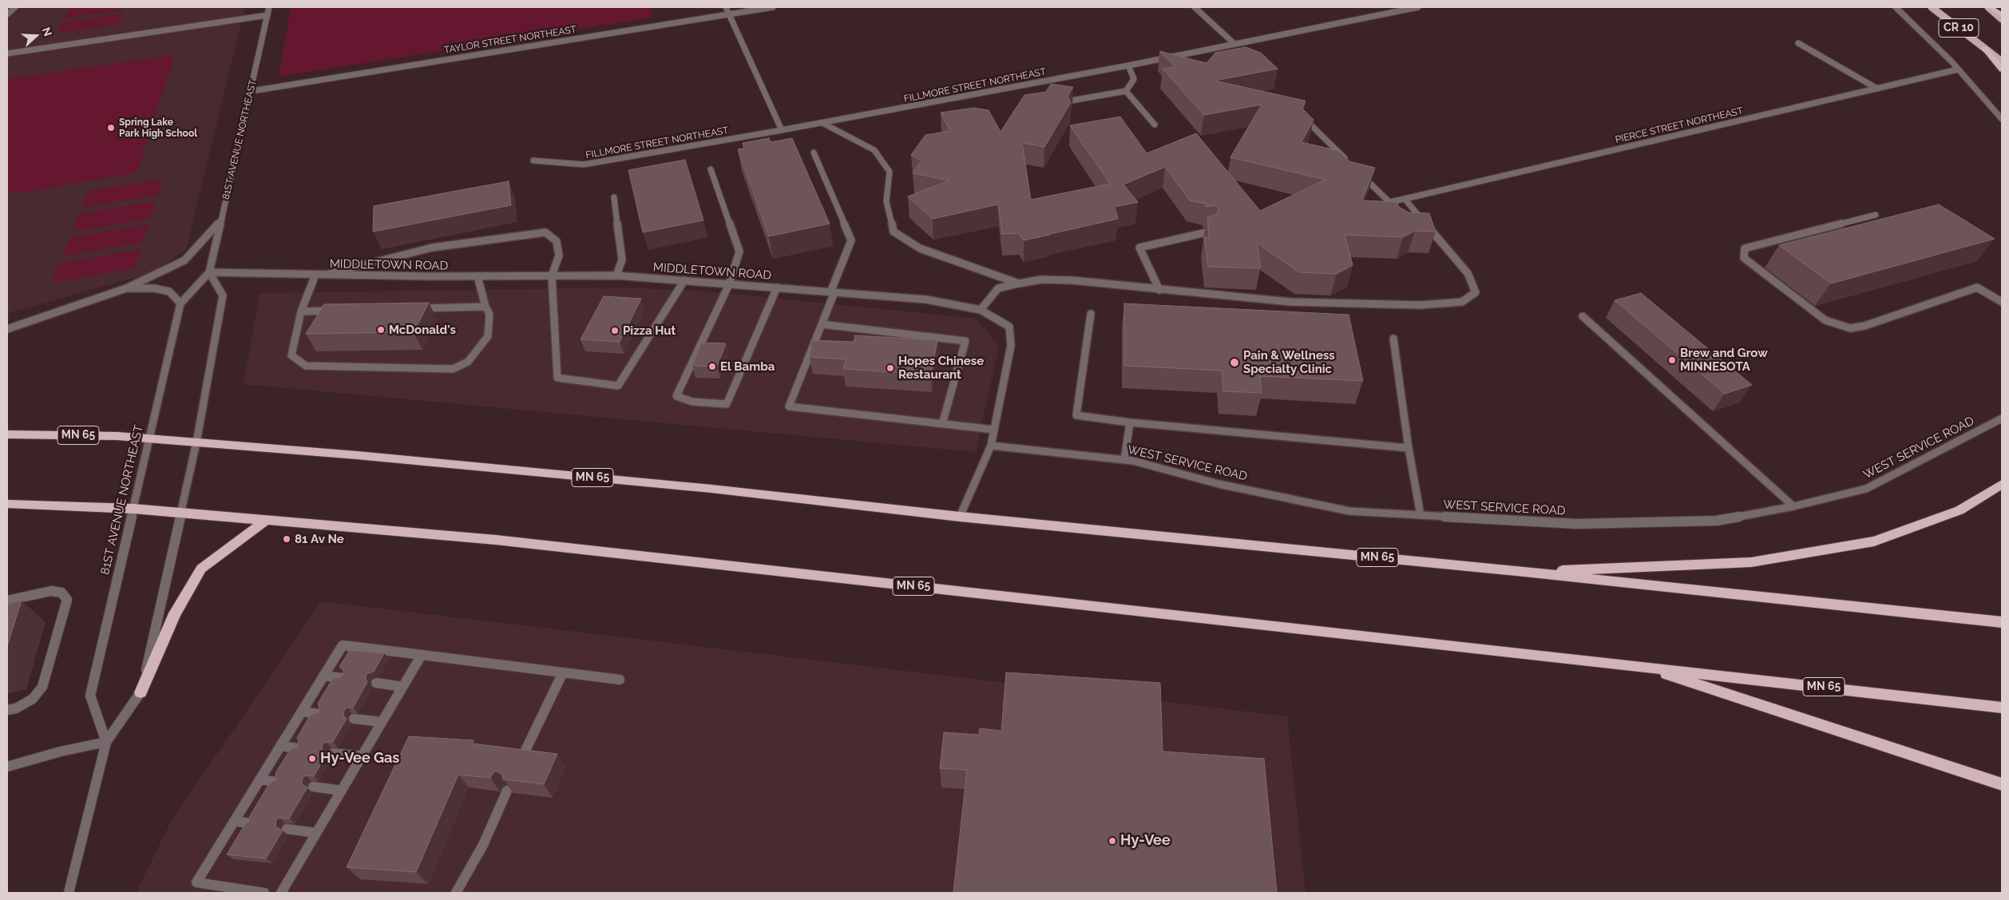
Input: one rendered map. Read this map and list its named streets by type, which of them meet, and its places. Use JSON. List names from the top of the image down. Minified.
{"streets":{"highway":["MN 65"],"main road":["CR 10"],"street":["TAYLOR STREET NORTHEAST","FILLMORE STREET NORTHEAST","PIERCE STREET NORTHEAST","81ST AVENUE NORTHEAST","MIDDLETOWN ROAD","WEST SERVICE ROAD"]},"crossings":[["TAYLOR STREET NORTHEAST","81ST AVENUE NORTHEAST"],["81ST AVENUE NORTHEAST","MIDDLETOWN ROAD"],["81ST AVENUE NORTHEAST","MN 65"],["MIDDLETOWN ROAD","MN 65"],["MIDDLETOWN ROAD","WEST SERVICE ROAD"]],"places":["Spring Lake Park High School","McDonald's","Pizza Hut","Brew and Grow MINNESOTA","Pain & Wellness Specialty Clinic","El Bamba","Hopes Chinese Restaurant","81 Av Ne","Hy-Vee Gas","Hy-Vee"],"north":"right"}
